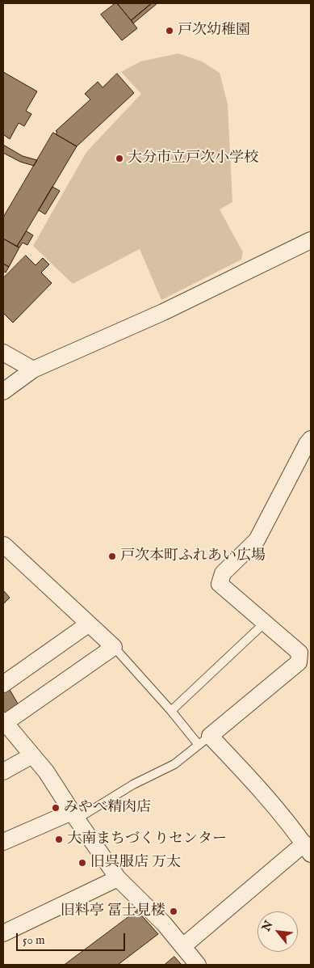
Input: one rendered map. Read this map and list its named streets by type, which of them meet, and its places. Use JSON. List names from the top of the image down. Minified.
{"places":["戸次幼稚園","大分市立戸次小学校","戸次本町ふれあい広場","みやべ精肉店","大南まちづくりセンター","旧呉服店 万太","旧料亭 冨士見楼"],"scale_bar":"50 m","north":"top left"}
